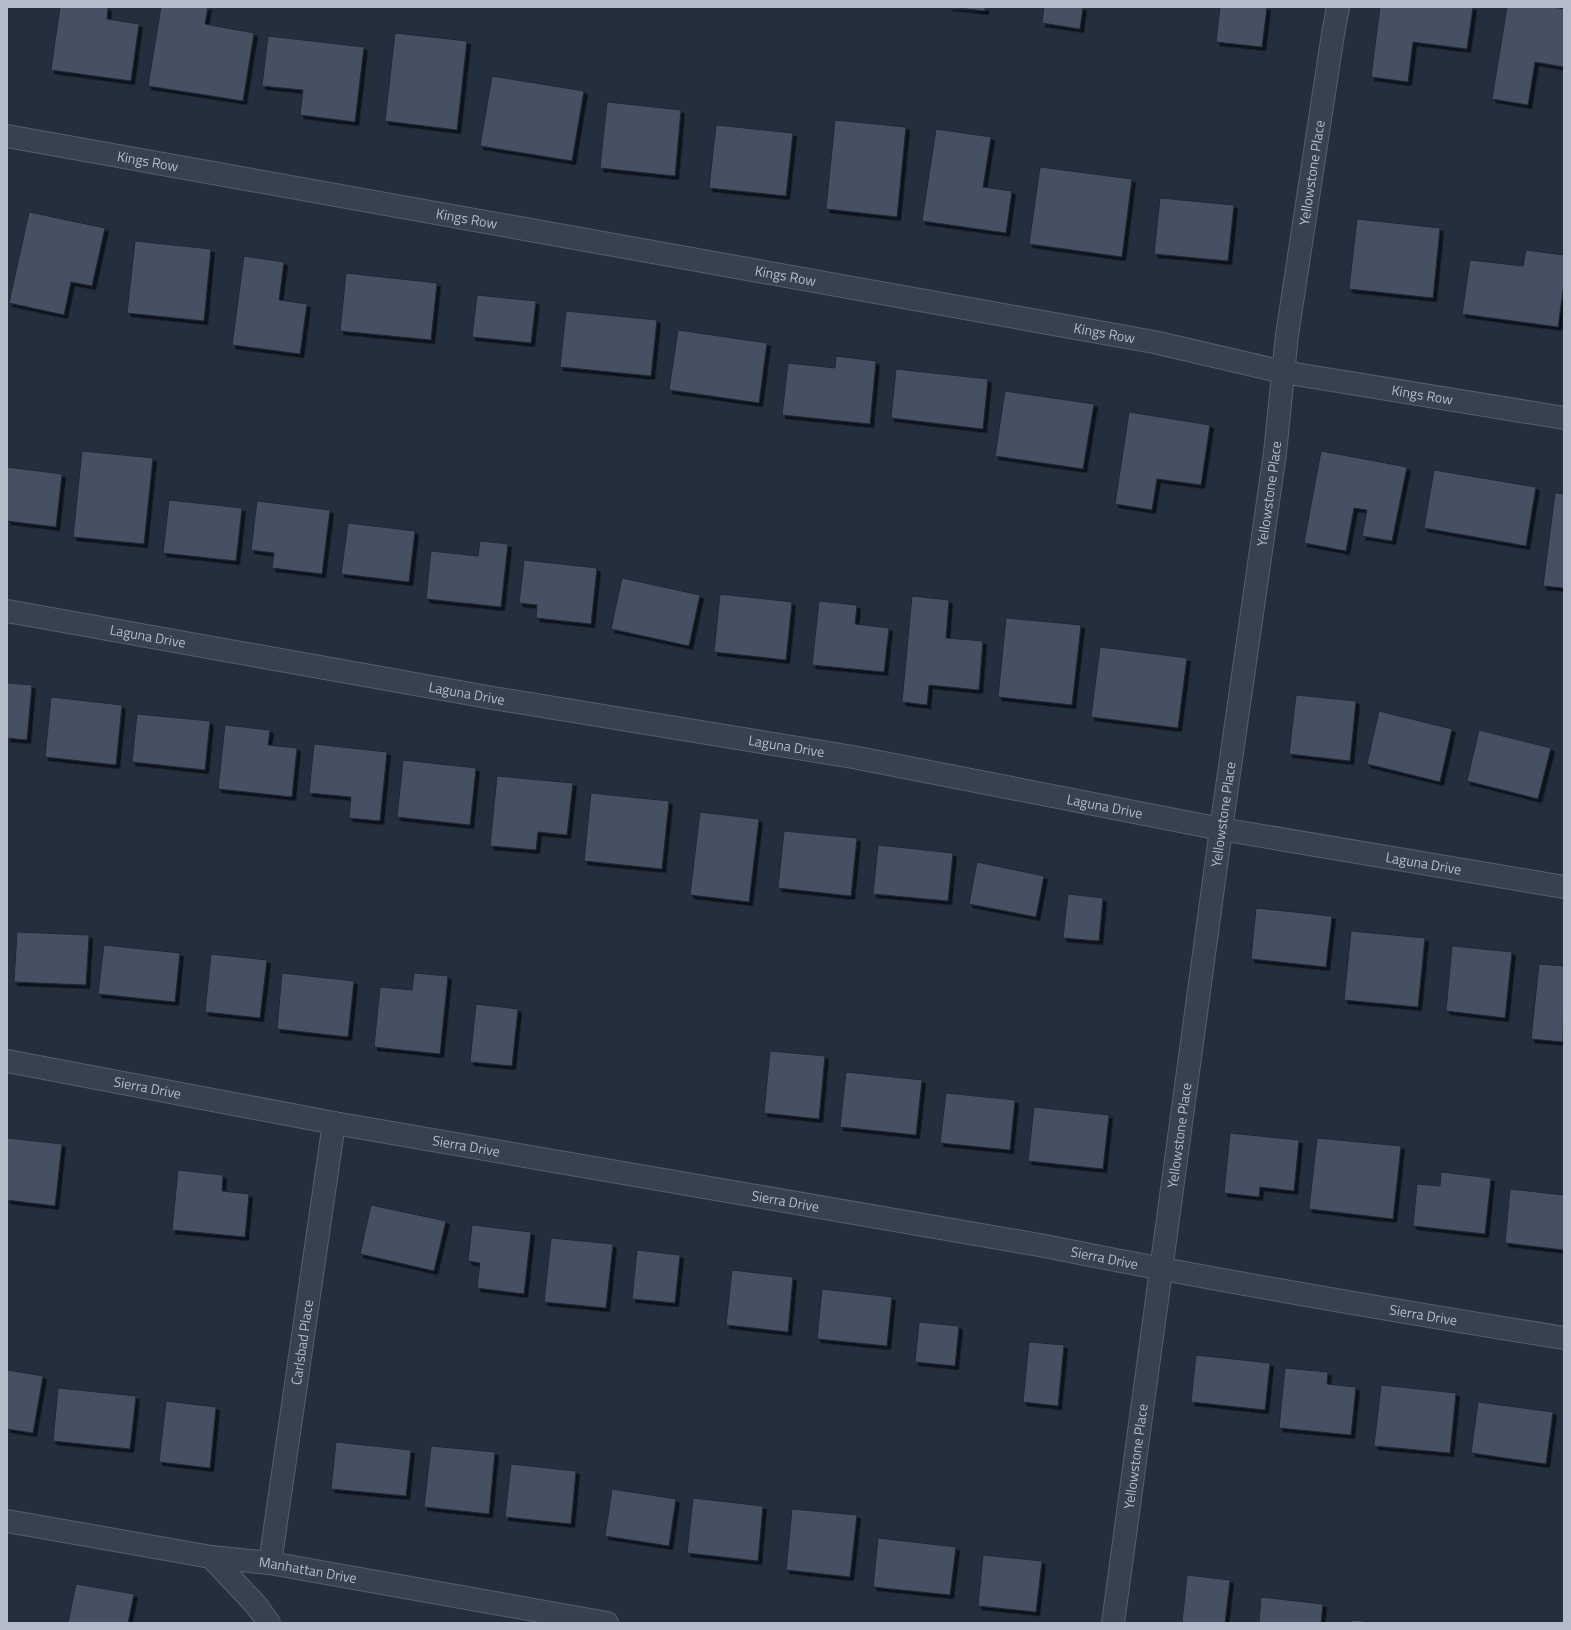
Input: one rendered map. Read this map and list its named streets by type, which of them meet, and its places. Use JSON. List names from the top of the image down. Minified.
{"streets":{"street":["Kings Row","Yellowstone Place","Laguna Drive","Sierra Drive","Carlsbad Place","Manhattan Drive"]},"crossings":[["Kings Row","Yellowstone Place"],["Yellowstone Place","Laguna Drive"],["Yellowstone Place","Sierra Drive"],["Sierra Drive","Carlsbad Place"],["Carlsbad Place","Manhattan Drive"]]}
